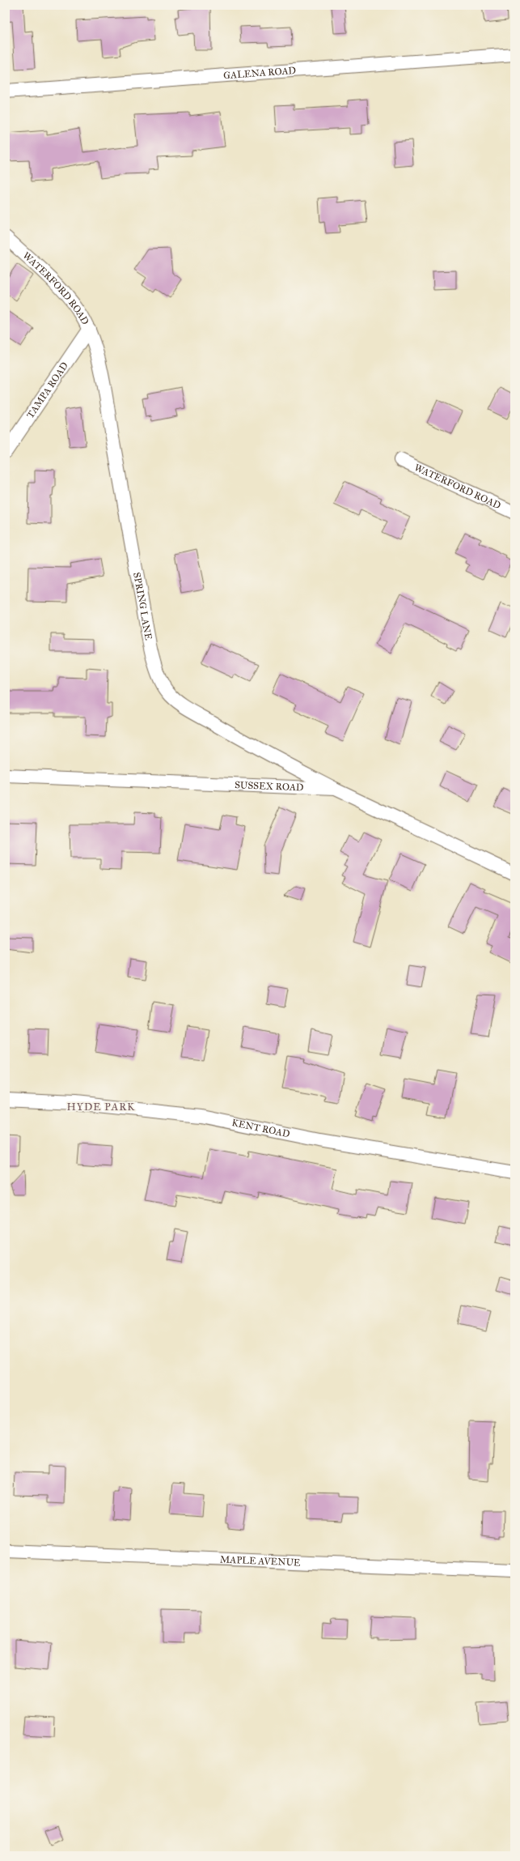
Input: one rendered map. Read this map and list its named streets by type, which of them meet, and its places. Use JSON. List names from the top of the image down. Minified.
{"streets":{"street":["GALENA ROAD","WATERFORD ROAD","TAMPA ROAD","SPRING LANE","SUSSEX ROAD","KENT ROAD","MAPLE AVENUE"]},"crossings":[["WATERFORD ROAD","TAMPA ROAD"],["WATERFORD ROAD","SPRING LANE"],["TAMPA ROAD","SPRING LANE"],["SPRING LANE","SUSSEX ROAD"]],"districts":["HYDE PARK"]}
